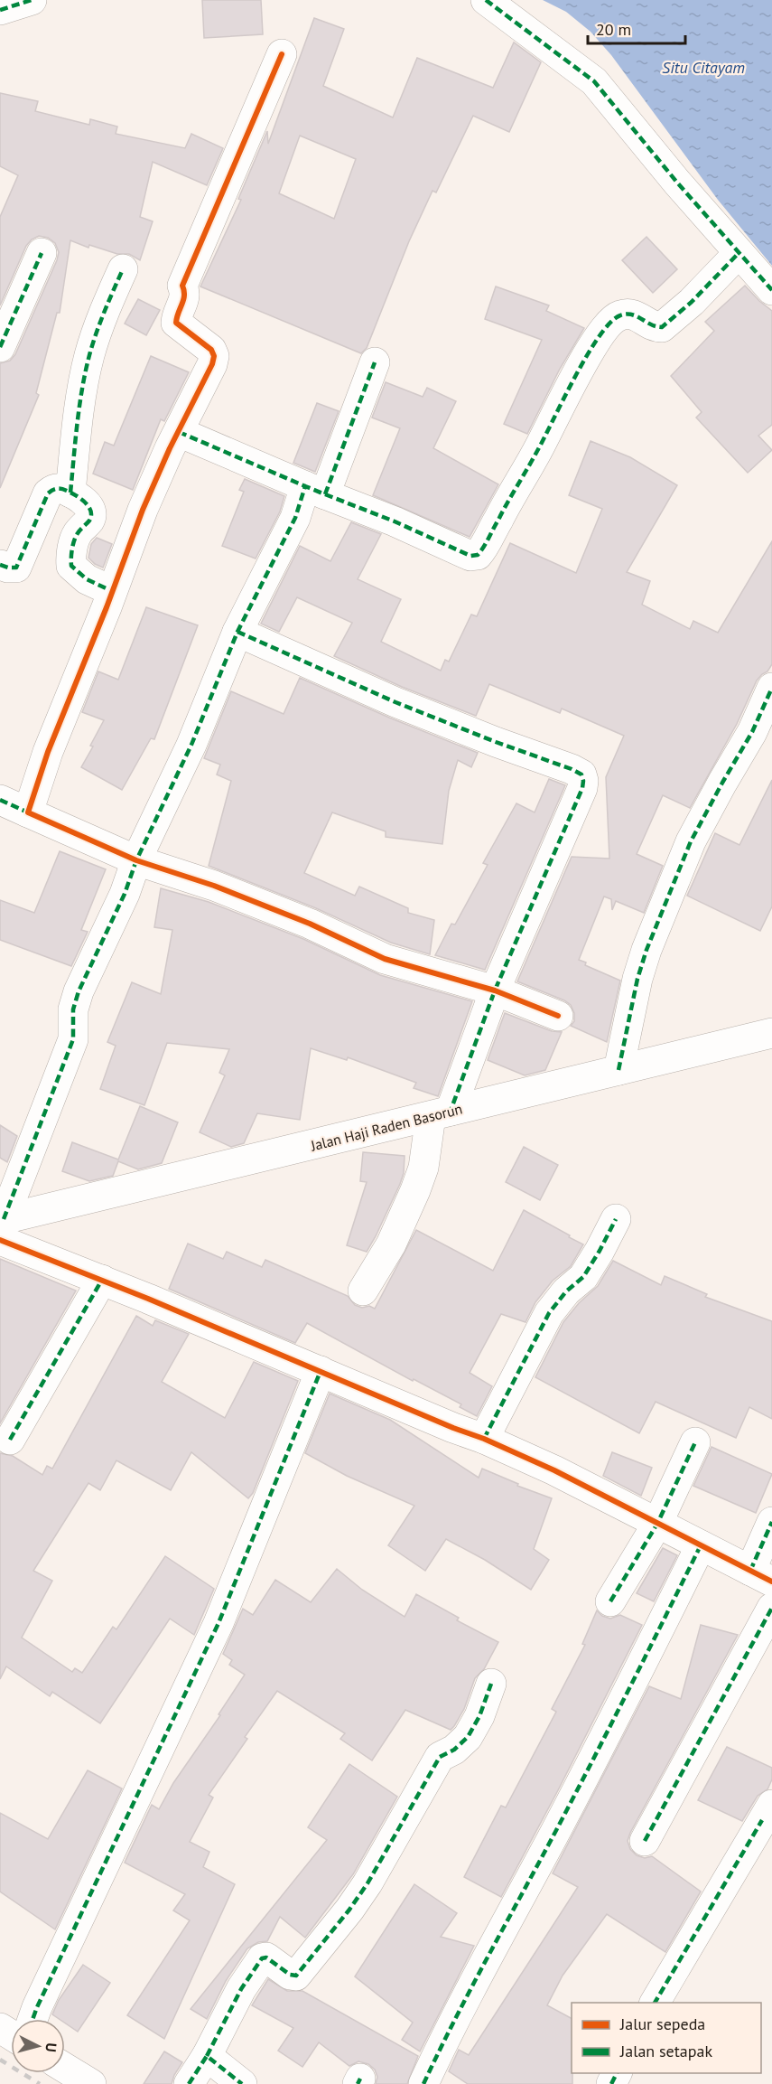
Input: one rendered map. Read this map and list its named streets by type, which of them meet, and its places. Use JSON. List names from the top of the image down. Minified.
{"streets":{"street":["Jalan Haji Raden Basorun"]},"water":["Situ Citayam"],"legend":["Jalur sepeda","Jalan setapak"],"scale_bar":"20 m","north":"right"}
